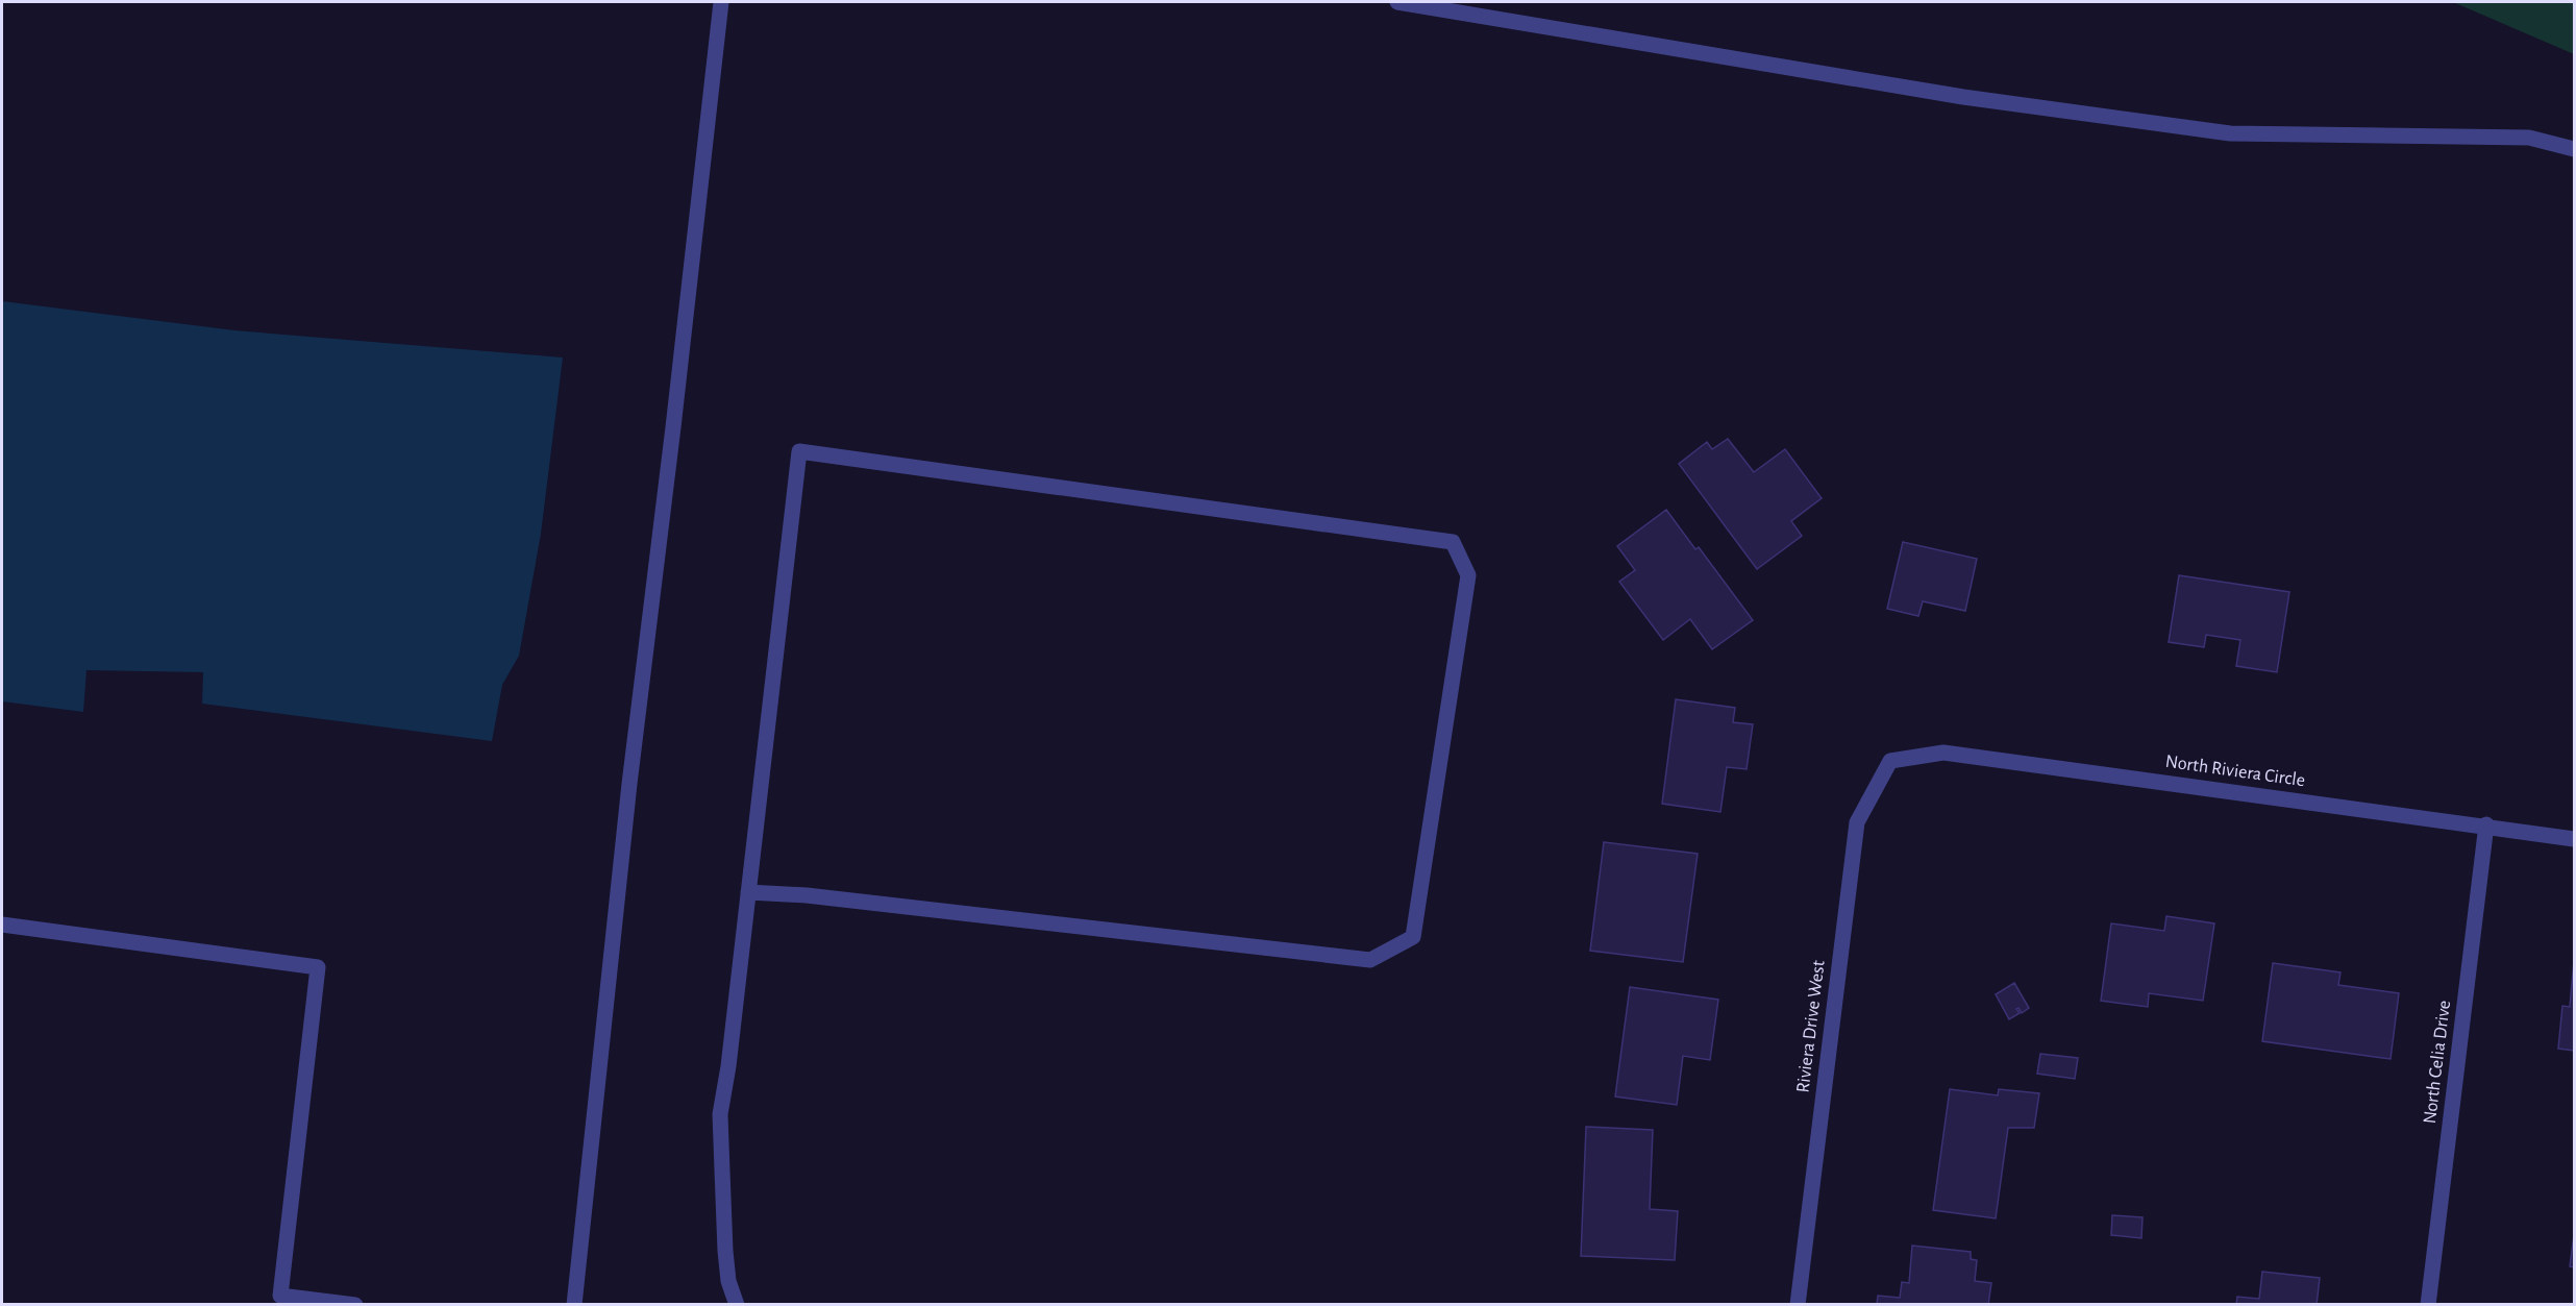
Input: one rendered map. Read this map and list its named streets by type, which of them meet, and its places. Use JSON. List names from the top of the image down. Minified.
{"streets":{"street":["North Riviera Circle","Riviera Drive West","North Celia Drive"]},"crossings":[["North Riviera Circle","Riviera Drive West"],["North Riviera Circle","North Celia Drive"]]}
